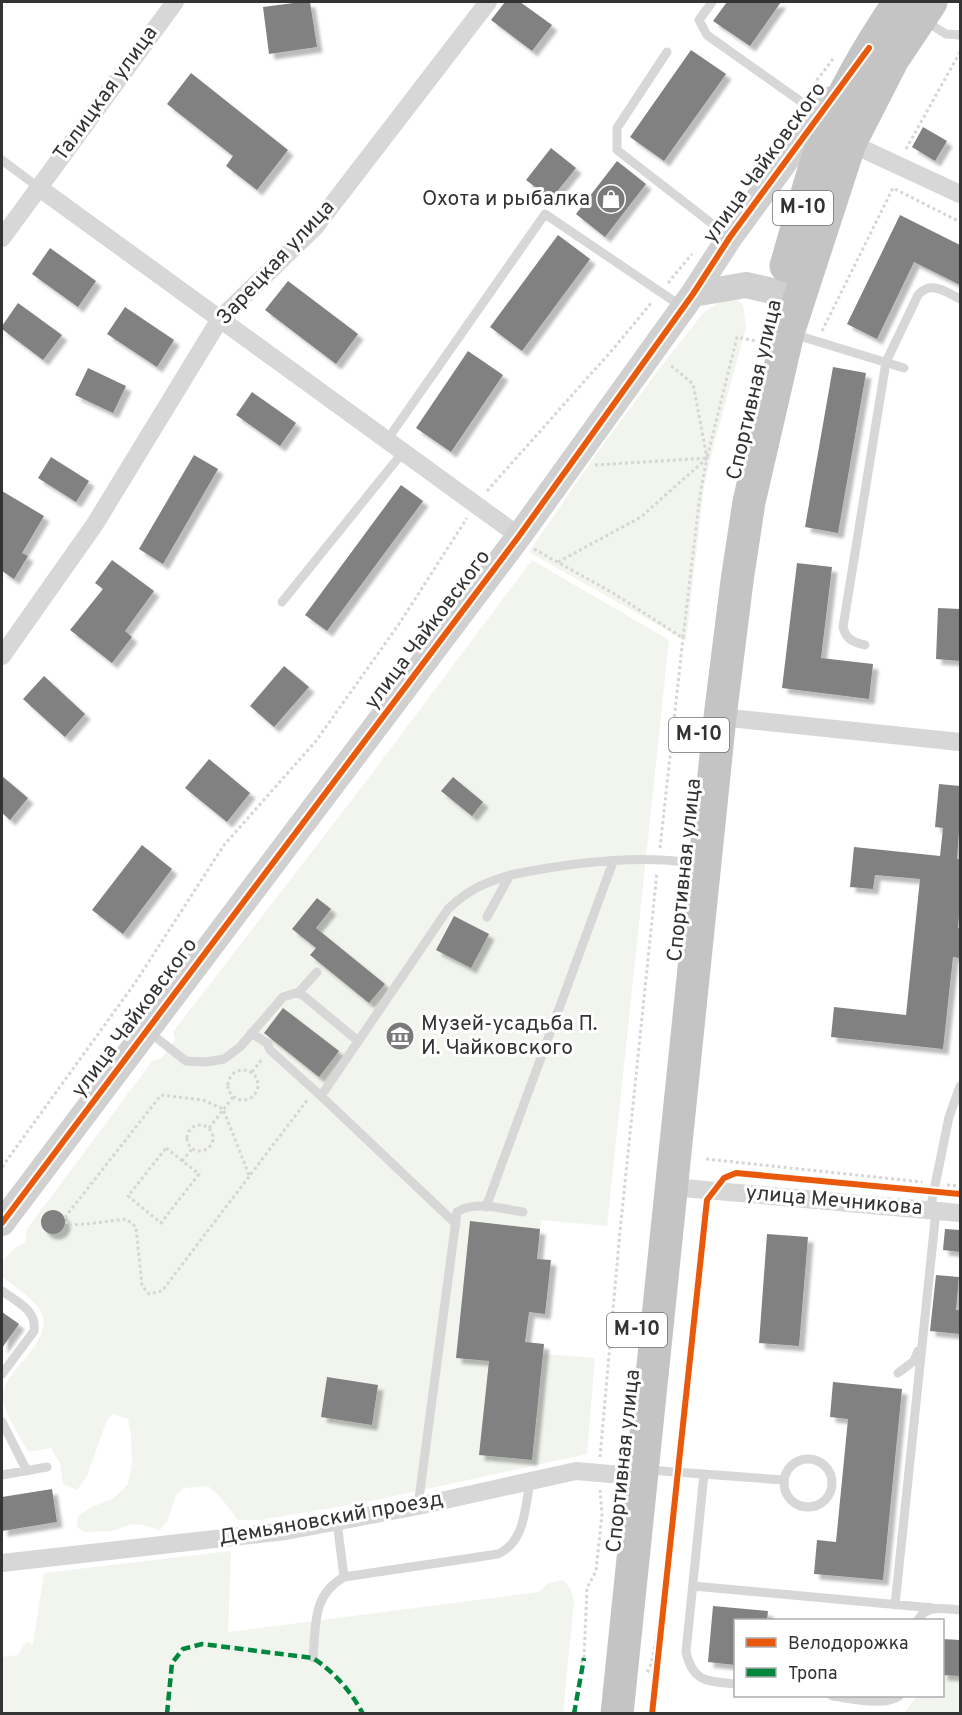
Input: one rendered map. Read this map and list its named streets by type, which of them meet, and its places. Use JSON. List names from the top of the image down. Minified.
{"streets":{"highway":["М-10","Спортивная улица"],"street":["Талицкая улица","улица Чайковского","Зарецкая улица","улица Мечникова","Демьяновский проезд"]},"crossings":[["улица Чайковского","Спортивная улица"],["Спортивная улица","улица Мечникова"],["Спортивная улица","Демьяновский проезд"]],"places":{"shop":["Охота и рыбалка"],"museum":["Музей-усадьба П. И. Чайковского"]},"legend":["Велодорожка","Тропа"]}
